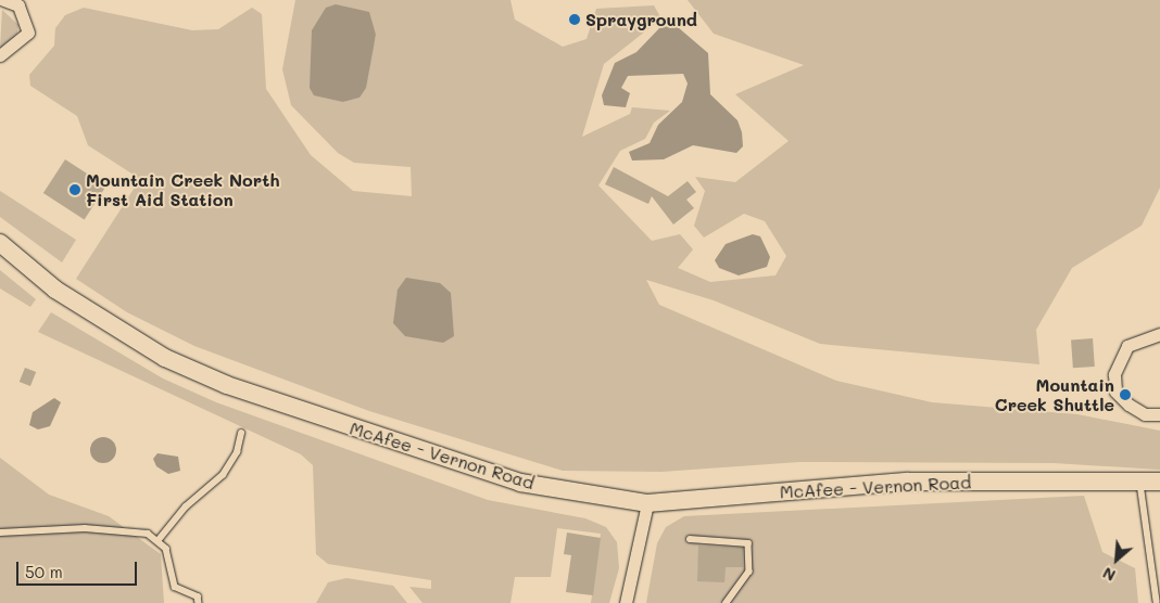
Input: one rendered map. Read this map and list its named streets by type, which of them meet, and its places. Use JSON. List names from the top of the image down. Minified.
{"streets":{"main road":["McAfee - Vernon Road"]},"places":["Sprayground","Mountain Creek North First Aid Station","Mountain Creek Shuttle"],"scale_bar":"50 m","north":"bottom left"}
